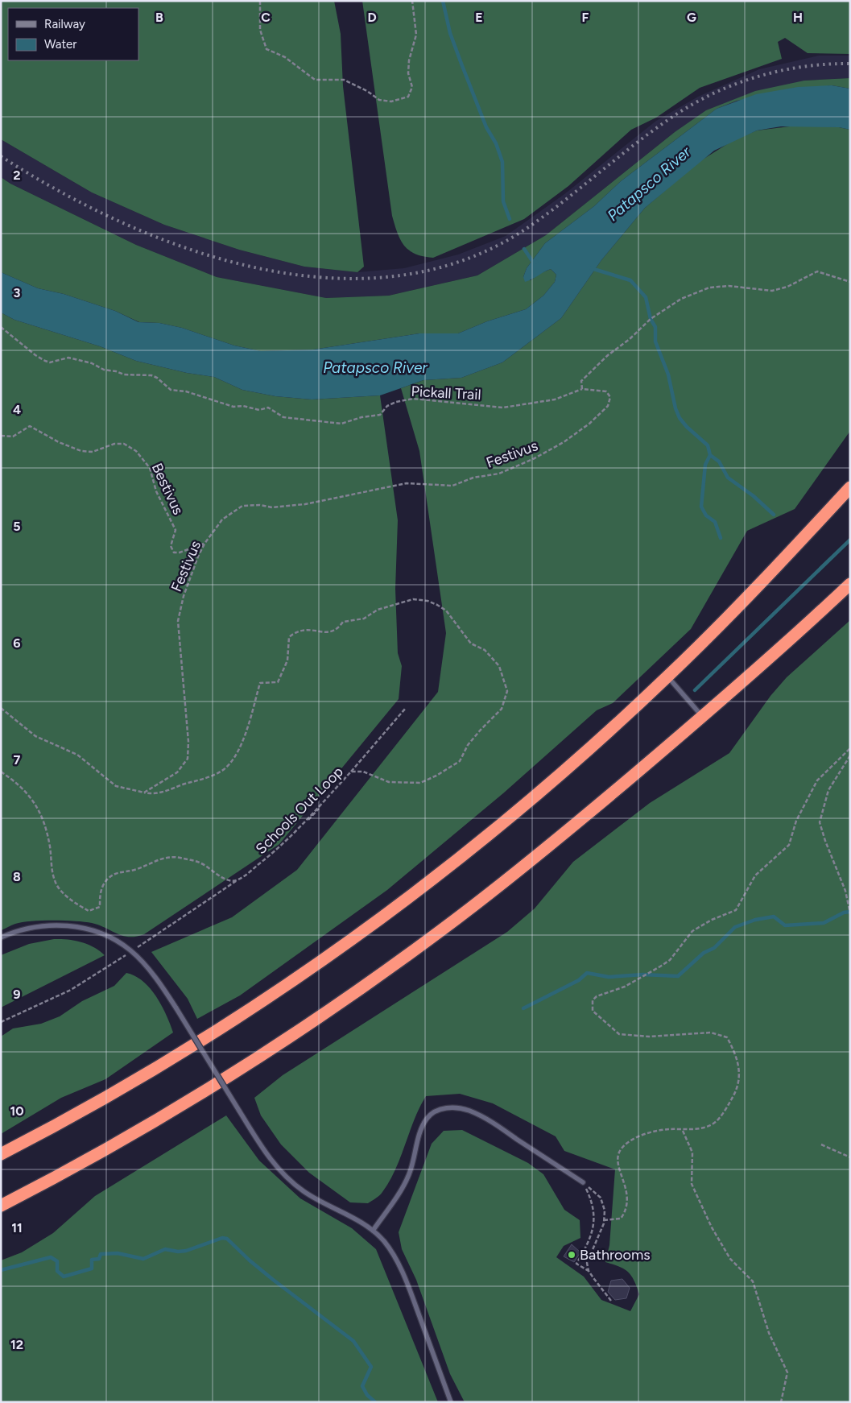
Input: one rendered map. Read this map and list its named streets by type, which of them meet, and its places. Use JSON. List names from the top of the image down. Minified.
{"streets":{"path":["Pickall Trail","Festivus","Bestivus","Schools Out Loop"]},"crossings":[["Pickall Trail","Festivus"],["Festivus","Bestivus"],["Festivus","Schools Out Loop"]],"water":["Patapsco River"],"places":["Bathrooms"],"legend":["Railway","Water"],"grid":{"columns":["B","C","D","E","F","G","H"],"rows":["2","3","4","5","6","7","8","9","10","11","12"]}}
